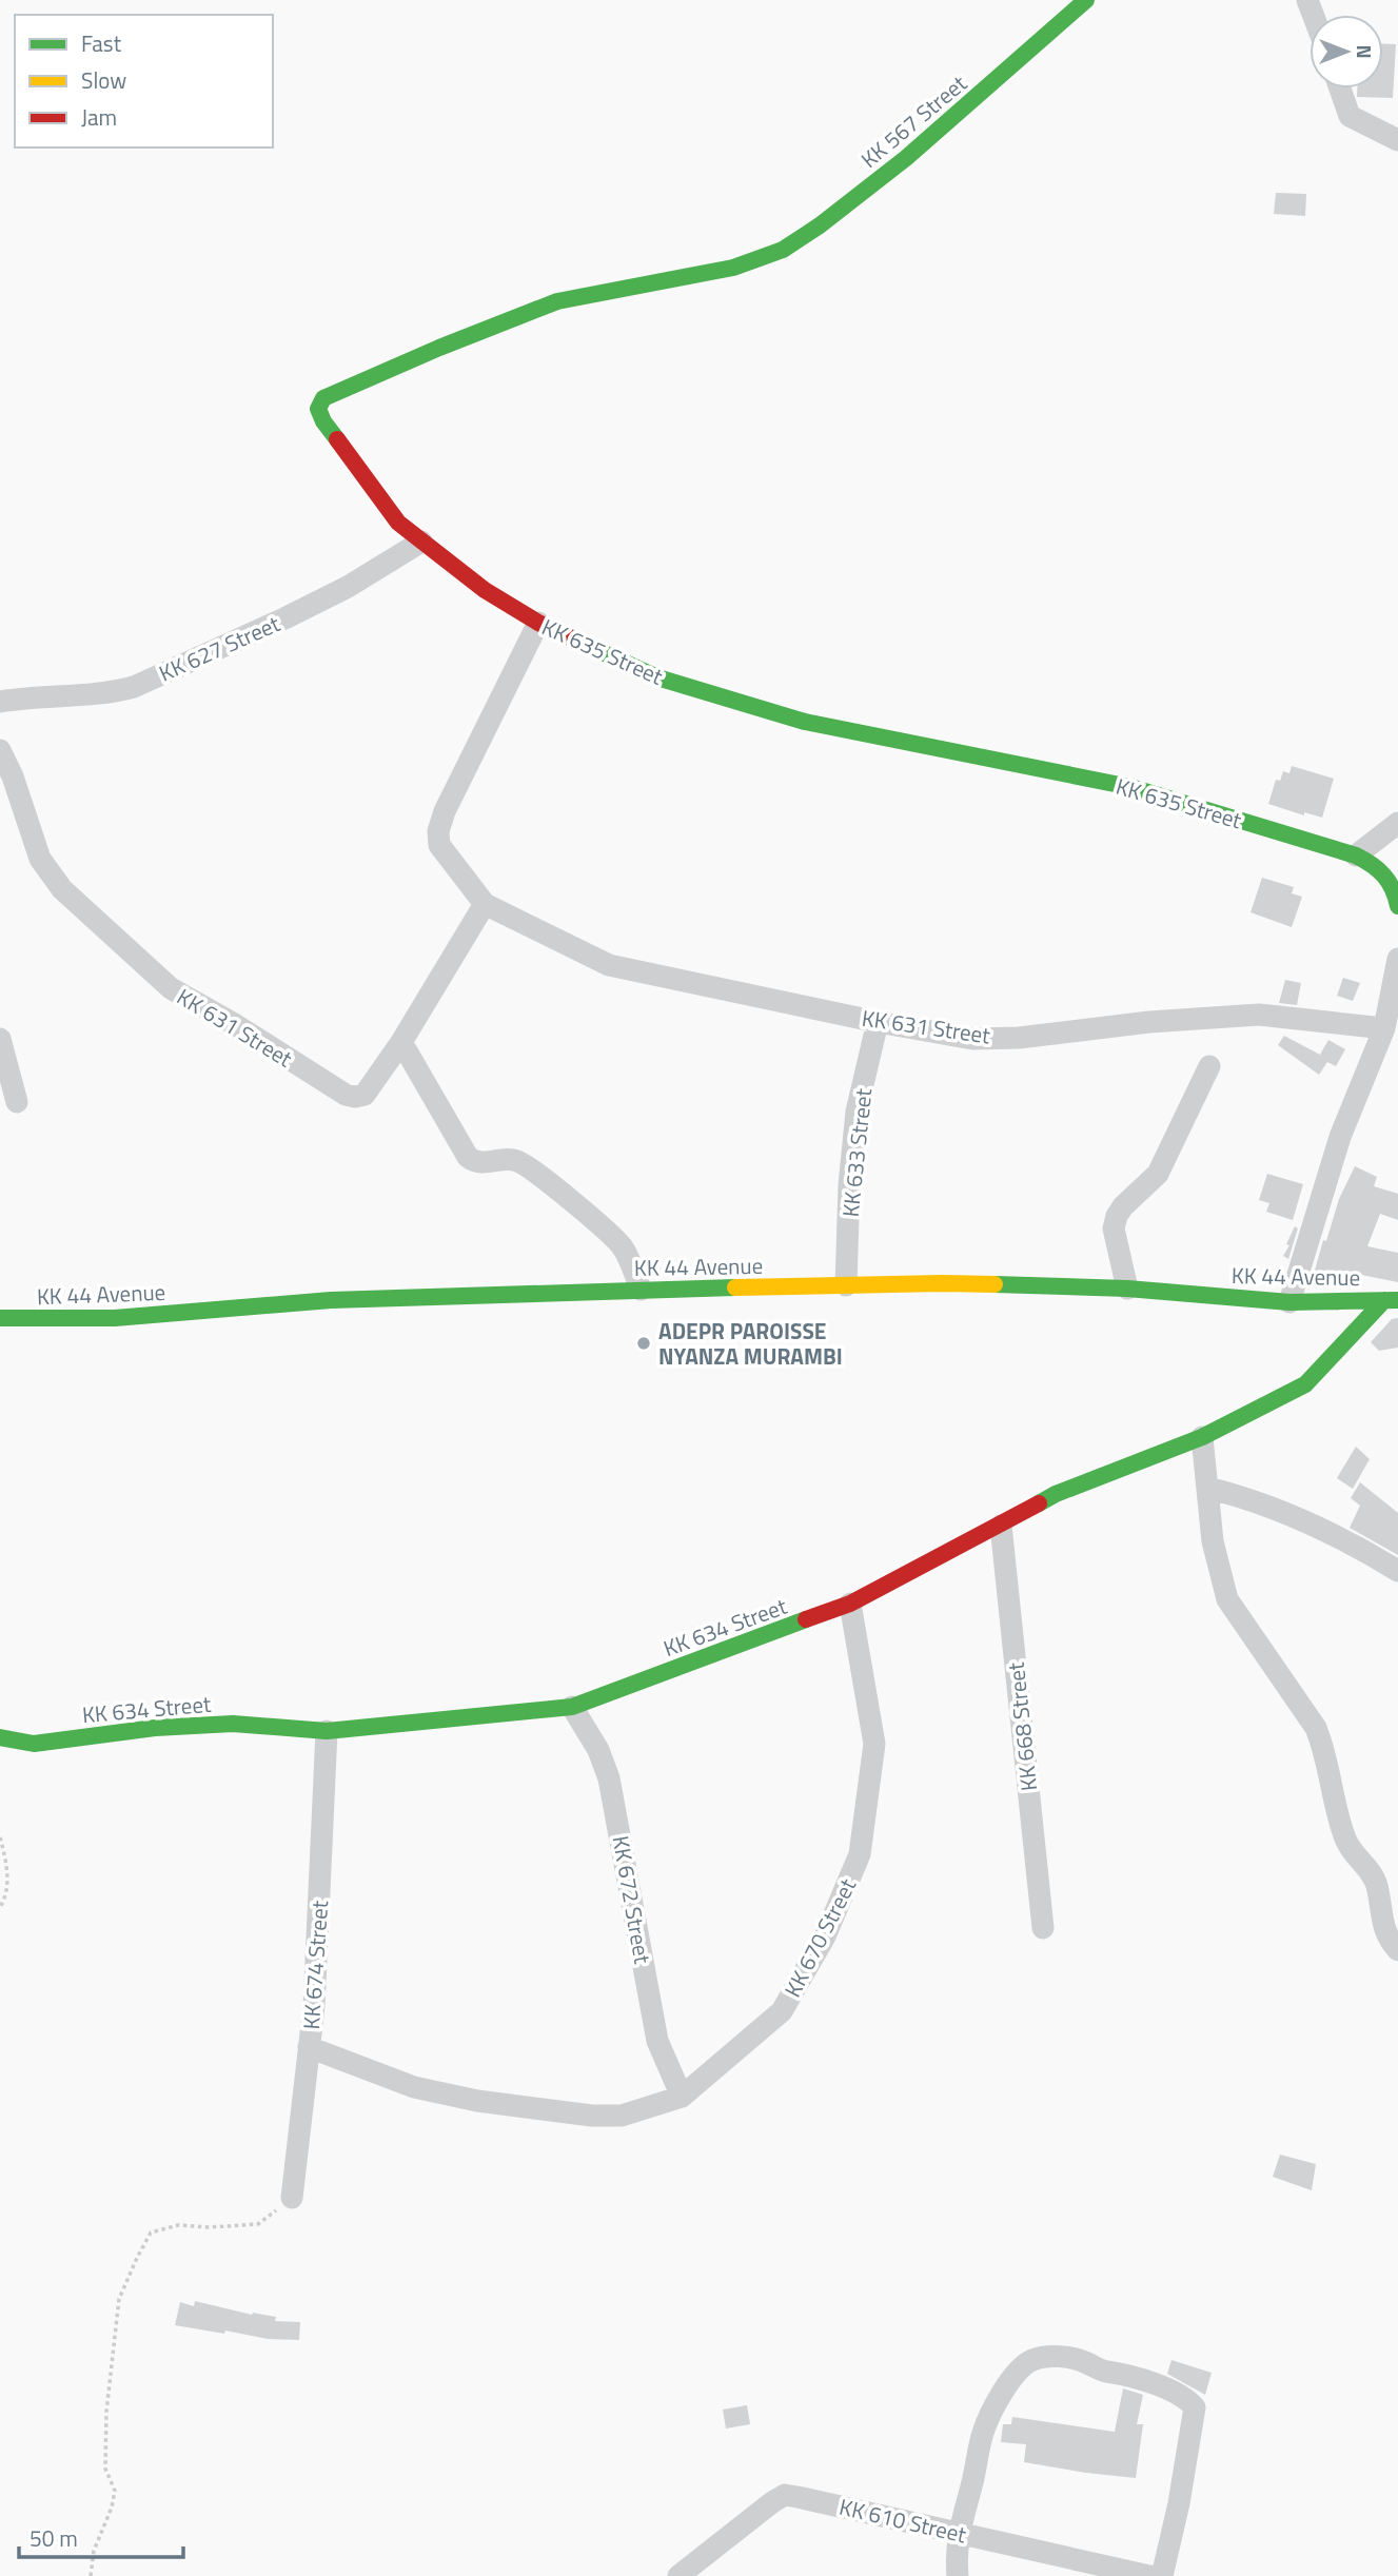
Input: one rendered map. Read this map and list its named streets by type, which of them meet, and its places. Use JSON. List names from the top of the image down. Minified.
{"streets":{"street":["KK 567 Street","KK 627 Street","KK 635 Street","KK 631 Street","KK 633 Street","KK 44 Avenue","KK 634 Street","KK 668 Street","KK 672 Street","KK 670 Street","KK 674 Street","KK 610 Street"]},"crossings":[["KK 567 Street","KK 635 Street"],["KK 627 Street","KK 635 Street"],["KK 635 Street","KK 631 Street"],["KK 631 Street","KK 633 Street"],["KK 633 Street","KK 44 Avenue"],["KK 44 Avenue","KK 634 Street"],["KK 634 Street","KK 668 Street"],["KK 634 Street","KK 672 Street"],["KK 634 Street","KK 670 Street"],["KK 634 Street","KK 674 Street"],["KK 672 Street","KK 670 Street"]],"places":["ADEPR PAROISSE NYANZA MURAMBI"],"legend":["Fast","Slow","Jam"],"scale_bar":"50 m","north":"right"}
